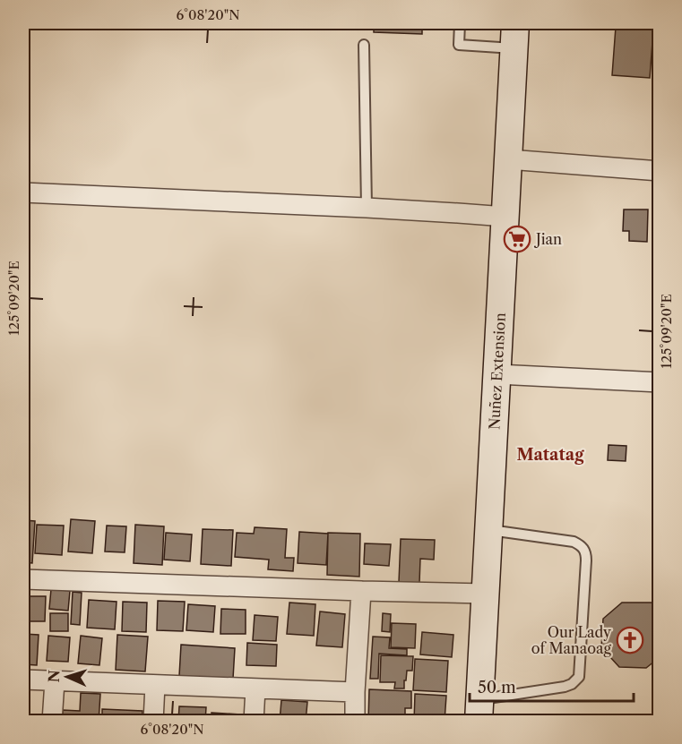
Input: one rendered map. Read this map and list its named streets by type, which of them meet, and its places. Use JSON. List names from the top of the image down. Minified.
{"streets":{"street":["Nuñez Extension"]},"districts":["Matatag"],"places":{"supermarket":["Jian"],"church":["Our Lady of Manaoag"]},"scale_bar":"50 m","north":"left","coordinates":["6°08'20\"N","125°09'20\"E"]}
